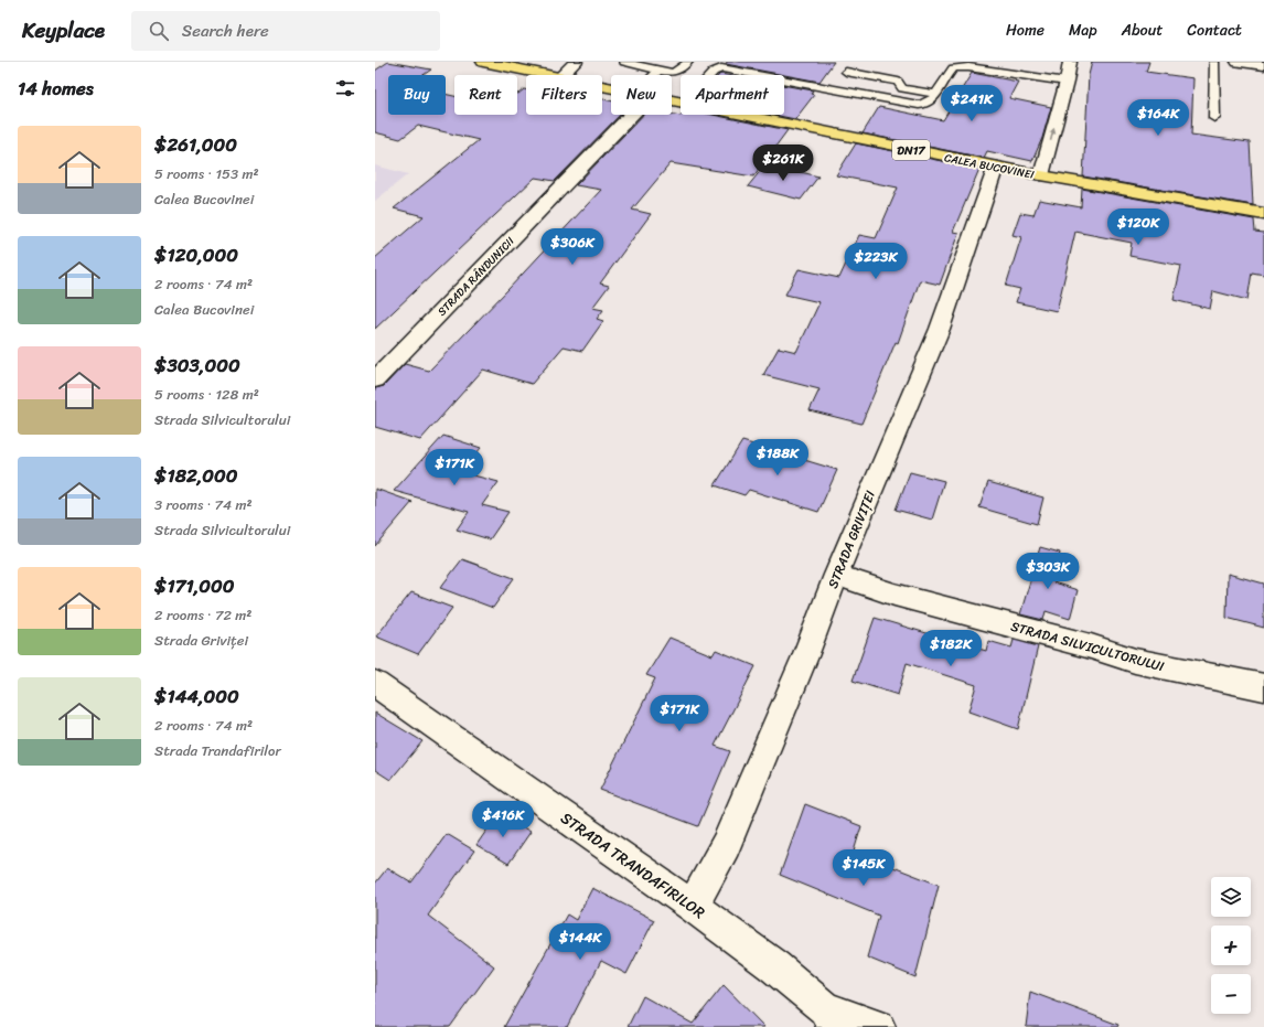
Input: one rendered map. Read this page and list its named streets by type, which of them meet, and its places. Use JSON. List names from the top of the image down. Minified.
{"streets":{"highway":["DN17","CALEA BUCOVINEI"],"street":["STRADA RÂNDUNICII","STRADA GRIVIȚEI","STRADA SILVICULTORULUI","STRADA TRANDAFIRILOR"]},"crossings":[["CALEA BUCOVINEI","STRADA GRIVIȚEI"],["STRADA GRIVIȚEI","STRADA SILVICULTORULUI"],["STRADA GRIVIȚEI","STRADA TRANDAFIRILOR"]],"page":{"header":"Keyplace","search":"Search here","nav":["Home","Map","About","Contact"],"heading":"14 homes","chip":["Buy","Rent","Filters","New","Apartment"],"price":["$241K","$164K","$261K","$120K","$306K","$223K","$188K","$171K","$303K","$182K","$171K","$416K","$145K","$144K"],"list":[{"name":"$261,000","note":"5 rooms · 153 m² · Calea Bucovinei"},{"name":"$120,000","note":"2 rooms · 74 m² · Calea Bucovinei"},{"name":"$303,000","note":"5 rooms · 128 m² · Strada Silvicultorului"},{"name":"$182,000","note":"3 rooms · 74 m² · Strada Silvicultorului"},{"name":"$171,000","note":"2 rooms · 72 m² · Strada Griviței"},{"name":"$144,000","note":"2 rooms · 74 m² · Strada Trandafirilor"}],"map_buttons":["+","−"]}}
